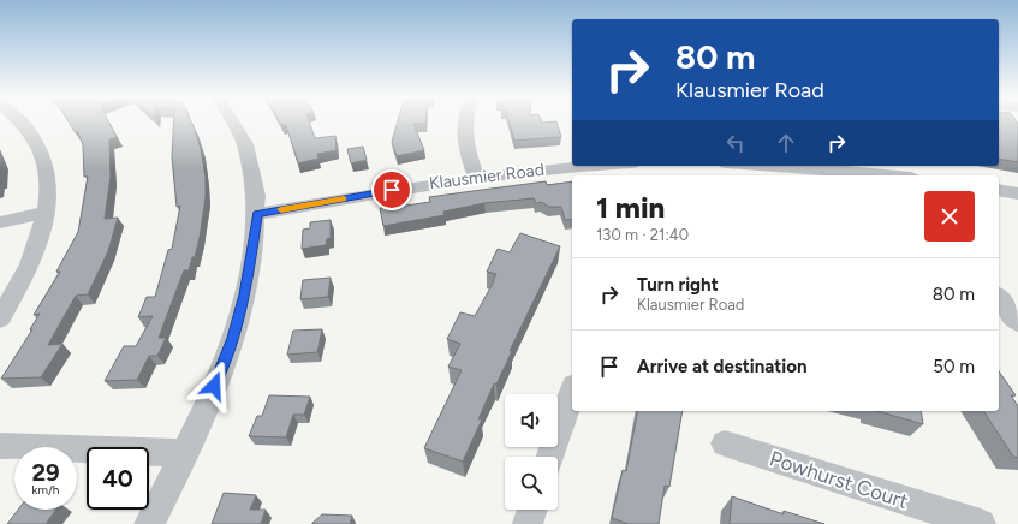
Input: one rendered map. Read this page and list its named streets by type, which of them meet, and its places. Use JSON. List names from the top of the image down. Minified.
{"streets":{"street":["Klausmier Road","Powhurst Court"]},"page":{"turn":["80 m","Klausmier Road"],"heading":["1 min","130 m · 21:40"],"list":[{"name":"Turn right","note":"Klausmier Road","value":"80 m"},{"name":"Arrive at destination","value":"50 m"}],"speed":"29 km/h","limit":"40"}}
